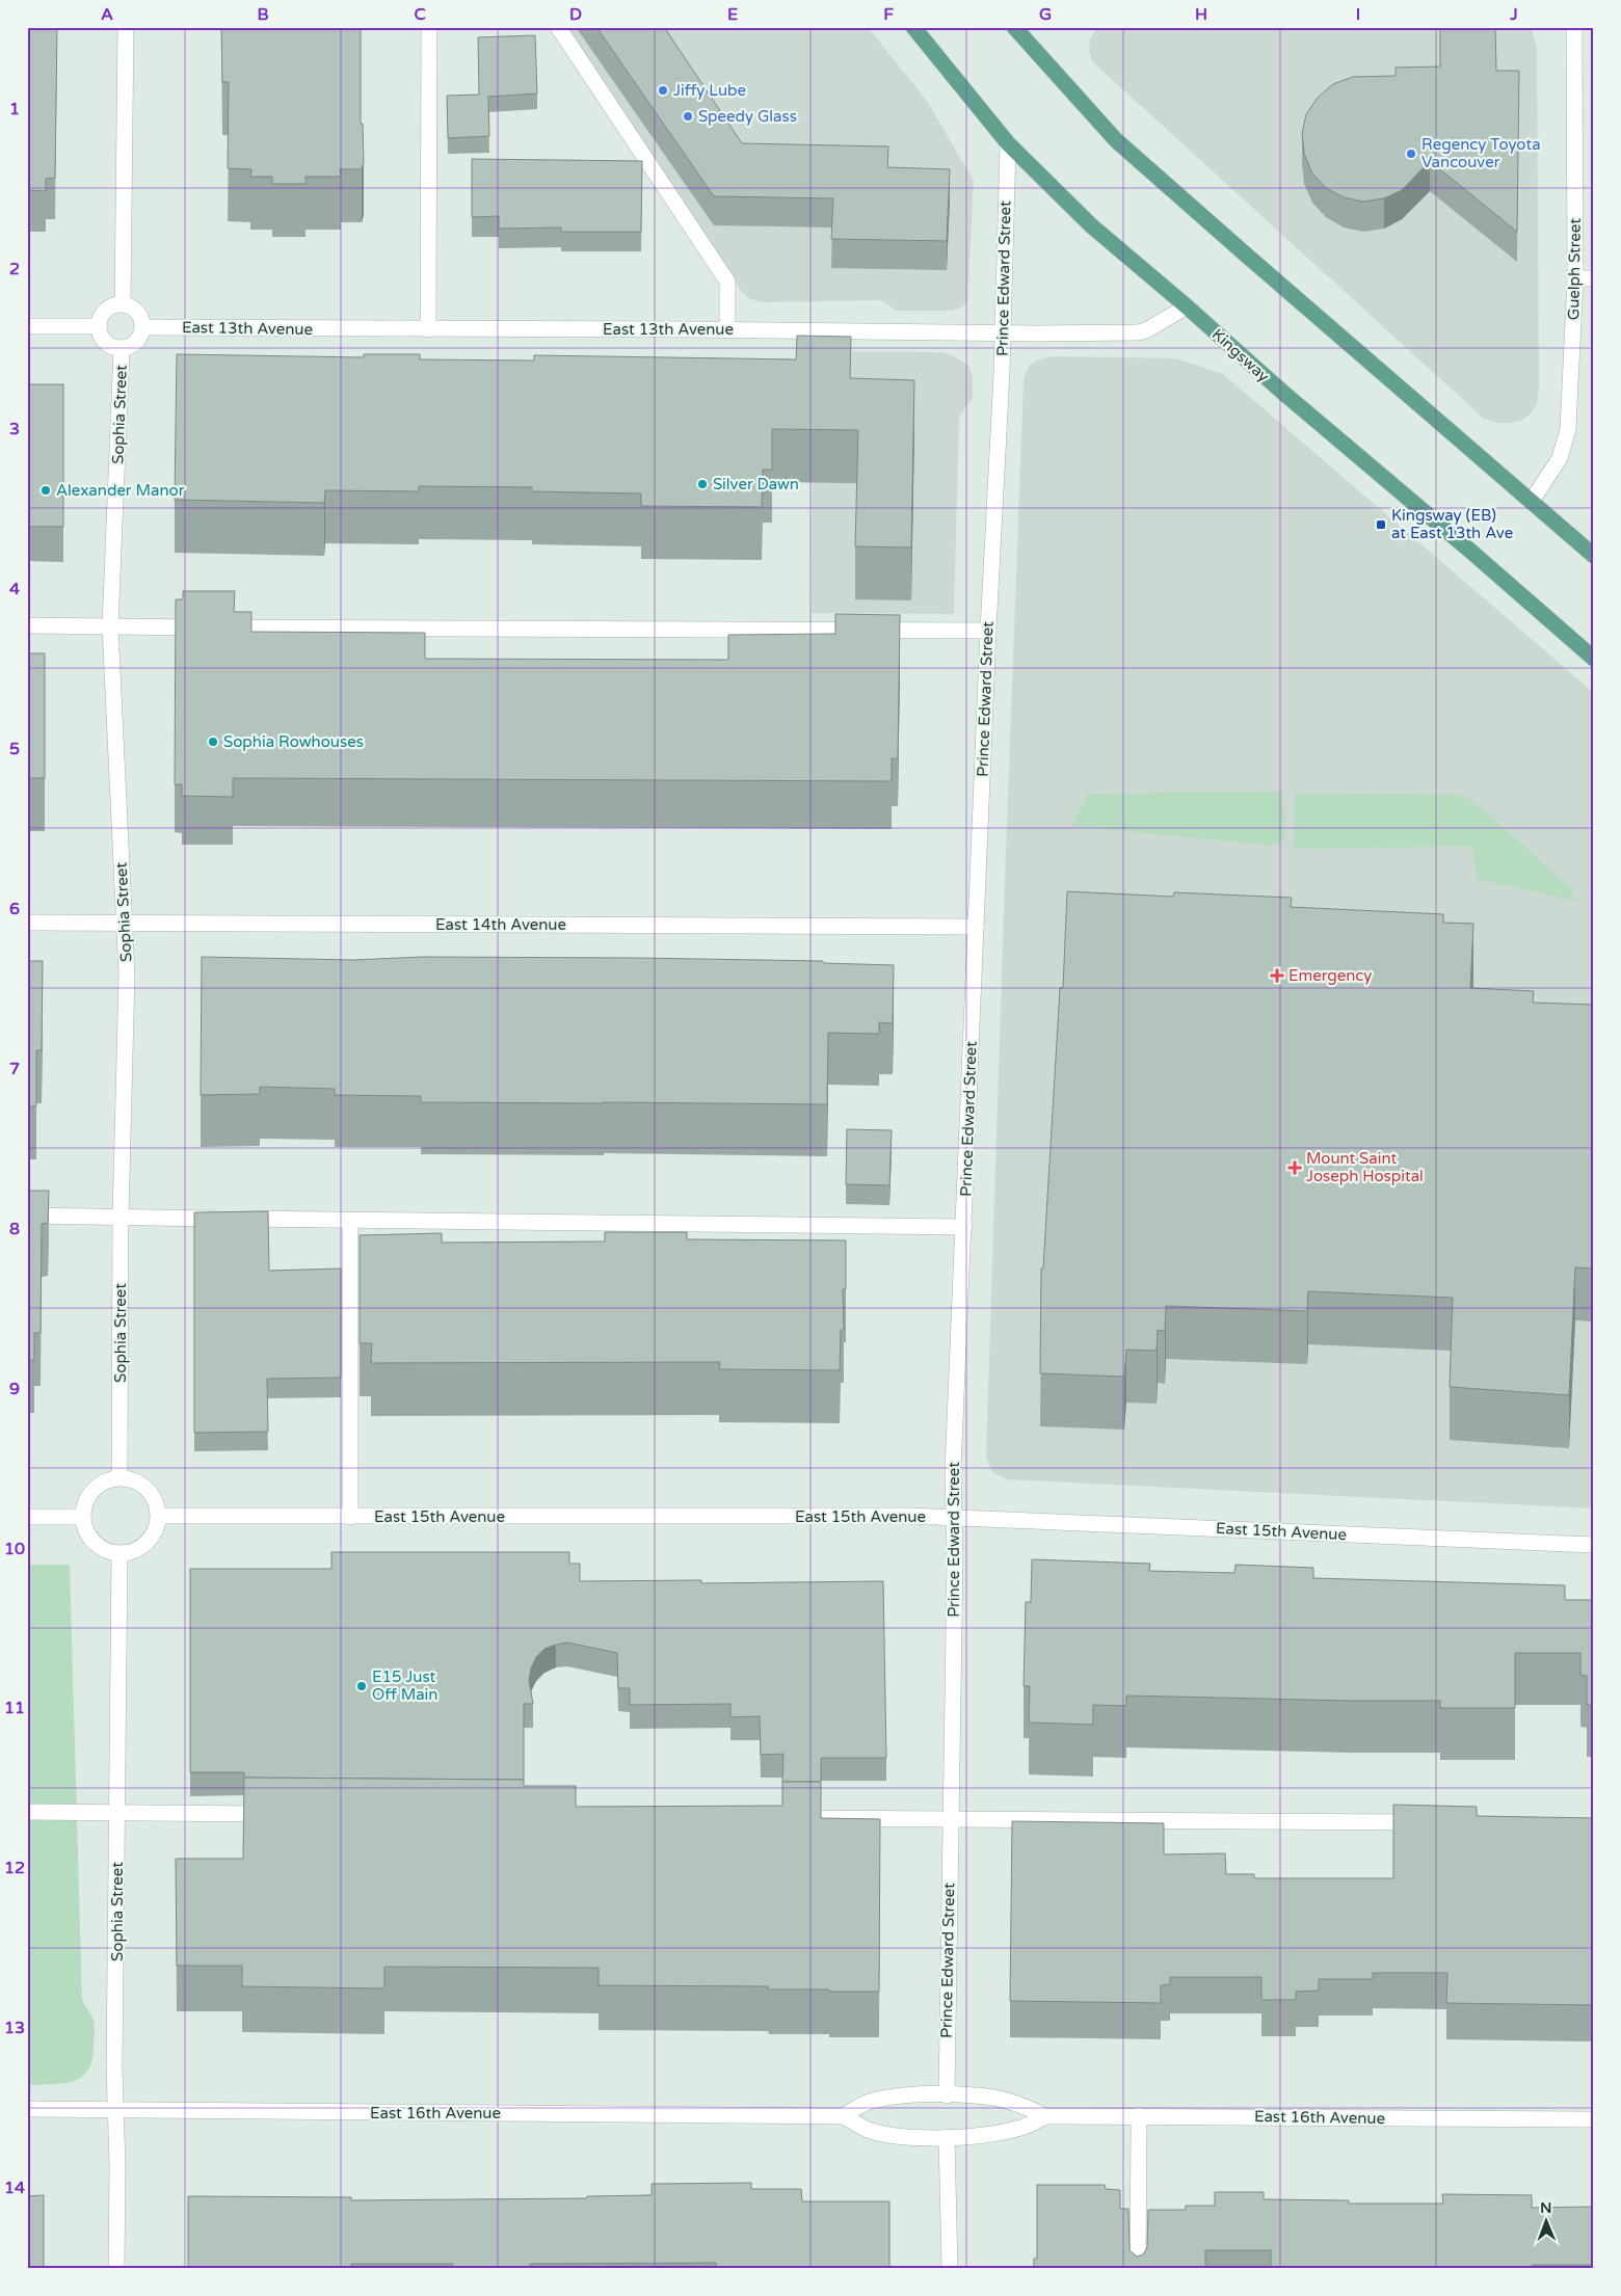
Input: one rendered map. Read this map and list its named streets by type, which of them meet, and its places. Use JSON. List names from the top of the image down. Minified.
{"streets":{"main road":["Kingsway"],"street":["Guelph Street","Prince Edward Street","East 13th Avenue","Sophia Street","East 14th Avenue","East 15th Avenue","East 16th Avenue"]},"crossings":[["Prince Edward Street","East 13th Avenue"],["Prince Edward Street","Kingsway"],["Prince Edward Street","East 14th Avenue"],["Prince Edward Street","East 15th Avenue"],["Prince Edward Street","East 16th Avenue"],["East 13th Avenue","Kingsway"],["East 13th Avenue","Sophia Street"],["Sophia Street","East 14th Avenue"],["Sophia Street","East 15th Avenue"],["Sophia Street","East 16th Avenue"]],"places":{"other":["Jiffy Lube","Speedy Glass","Regency Toyota Vancouver","Silver Dawn","Alexander Manor","Sophia Rowhouses","E15 Just Off Main"],"transit":["Kingsway (EB) at East 13th Ave"],"health":["Emergency","Mount Saint Joseph Hospital"]},"north":"top","grid":{"columns":["A","B","C","D","E","F","G","H","I","J"],"rows":["1","2","3","4","5","6","7","8","9","10","11","12","13","14"]}}
